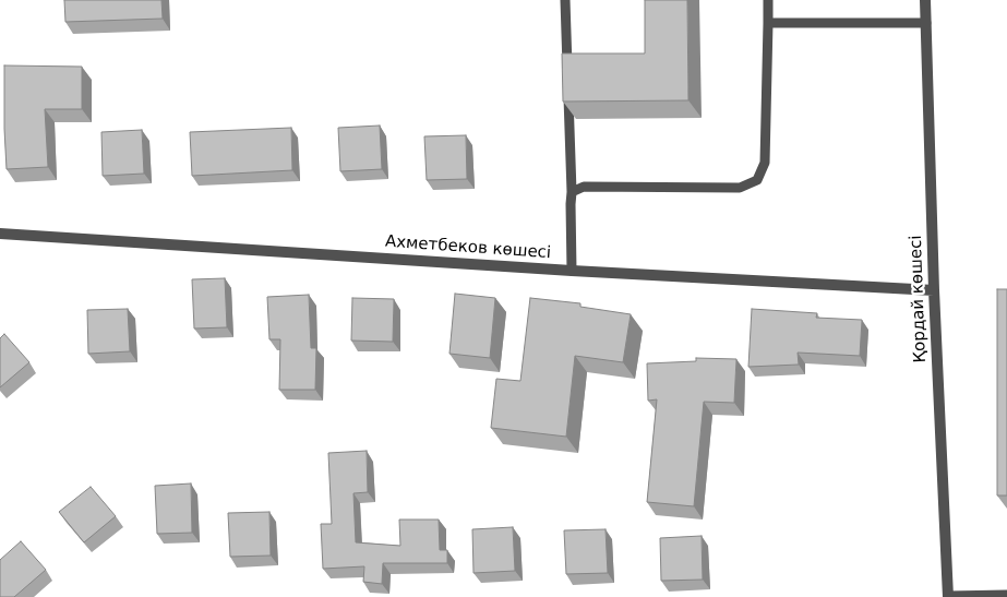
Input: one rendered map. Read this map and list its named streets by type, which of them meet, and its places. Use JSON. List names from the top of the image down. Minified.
{"streets":{"street":["Ахметбеков көшесі","Қордай көшесі"]},"crossings":[["Ахметбеков көшесі","Қордай көшесі"]]}
